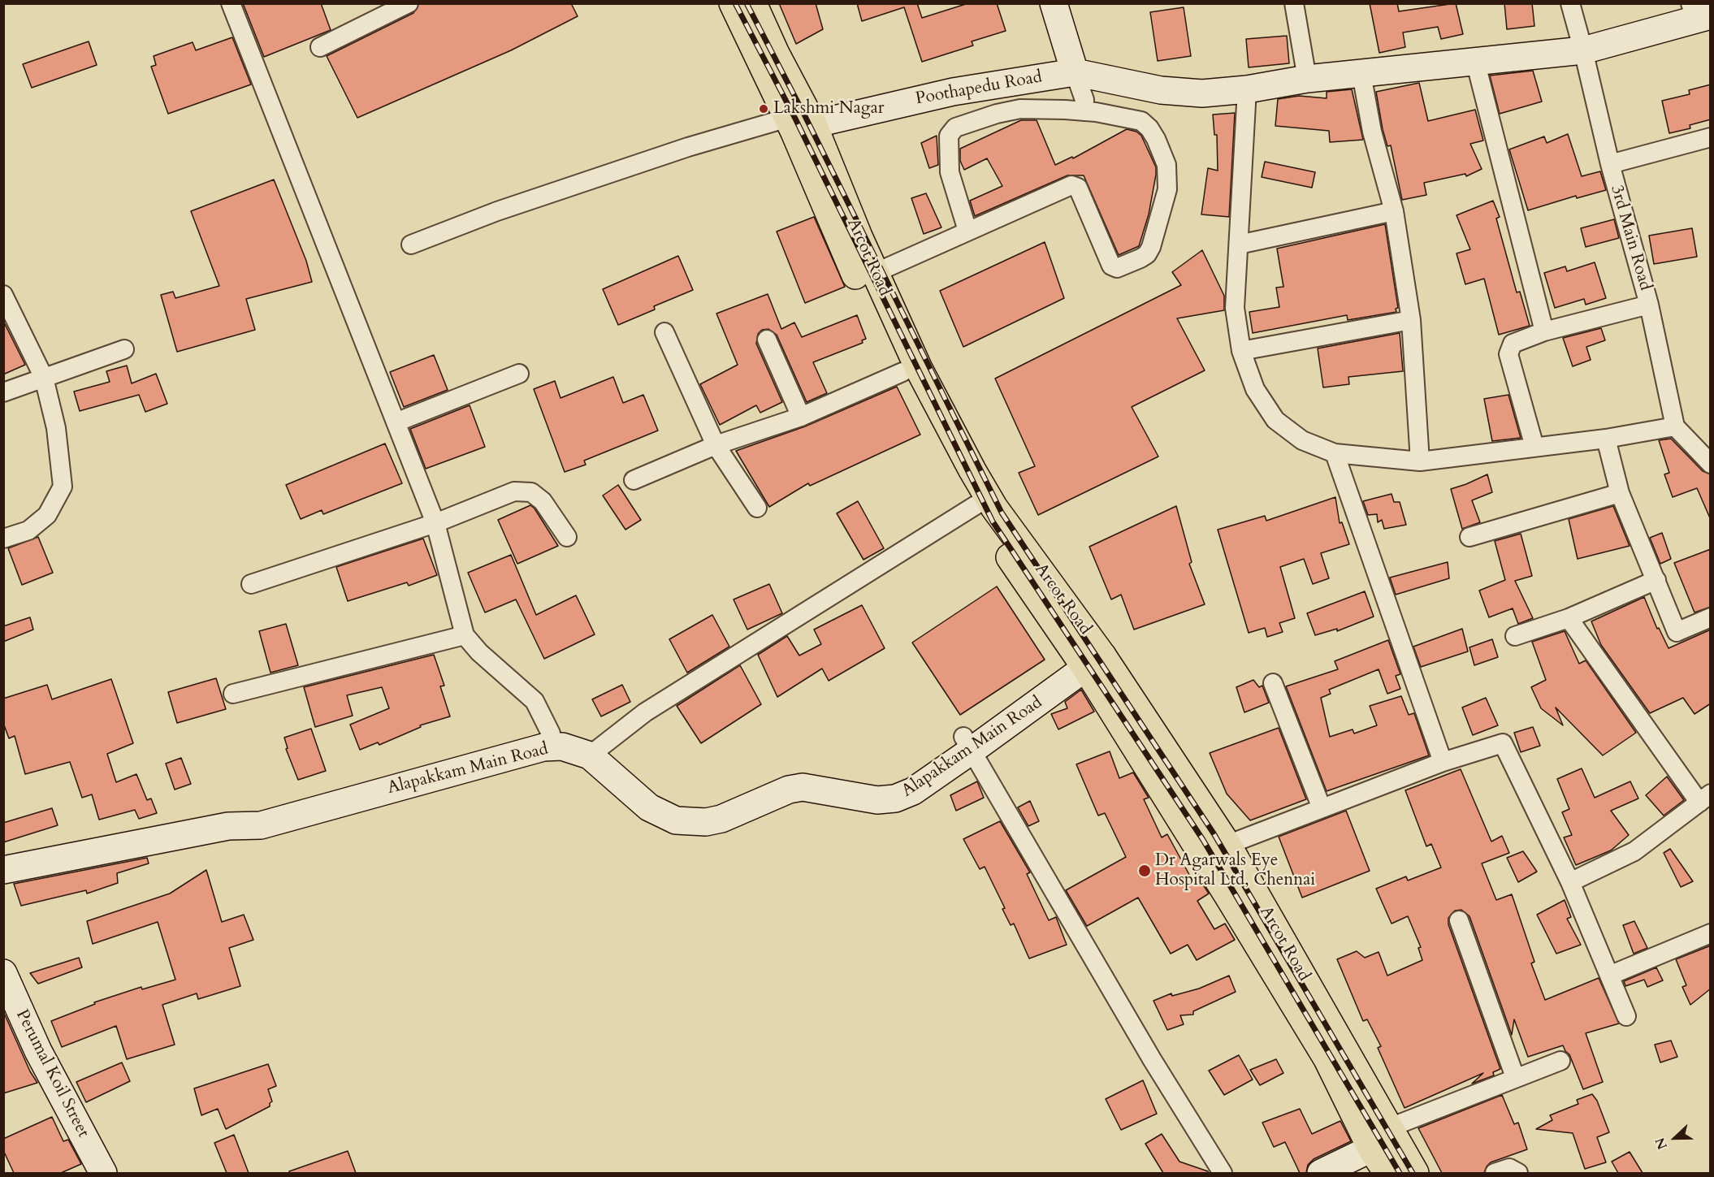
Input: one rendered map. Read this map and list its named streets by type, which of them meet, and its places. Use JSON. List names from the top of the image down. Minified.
{"streets":{"main road":["Arcot Road"],"street":["Poothapedu Road","3rd Main Road","Alapakkam Main Road","Perumal Koil Street"]},"crossings":[["Poothapedu Road","Arcot Road"],["Arcot Road","Alapakkam Main Road"]],"places":["Lakshmi Nagar","Dr Agarwals Eye Hospital Ltd, Chennai"],"north":"left"}
